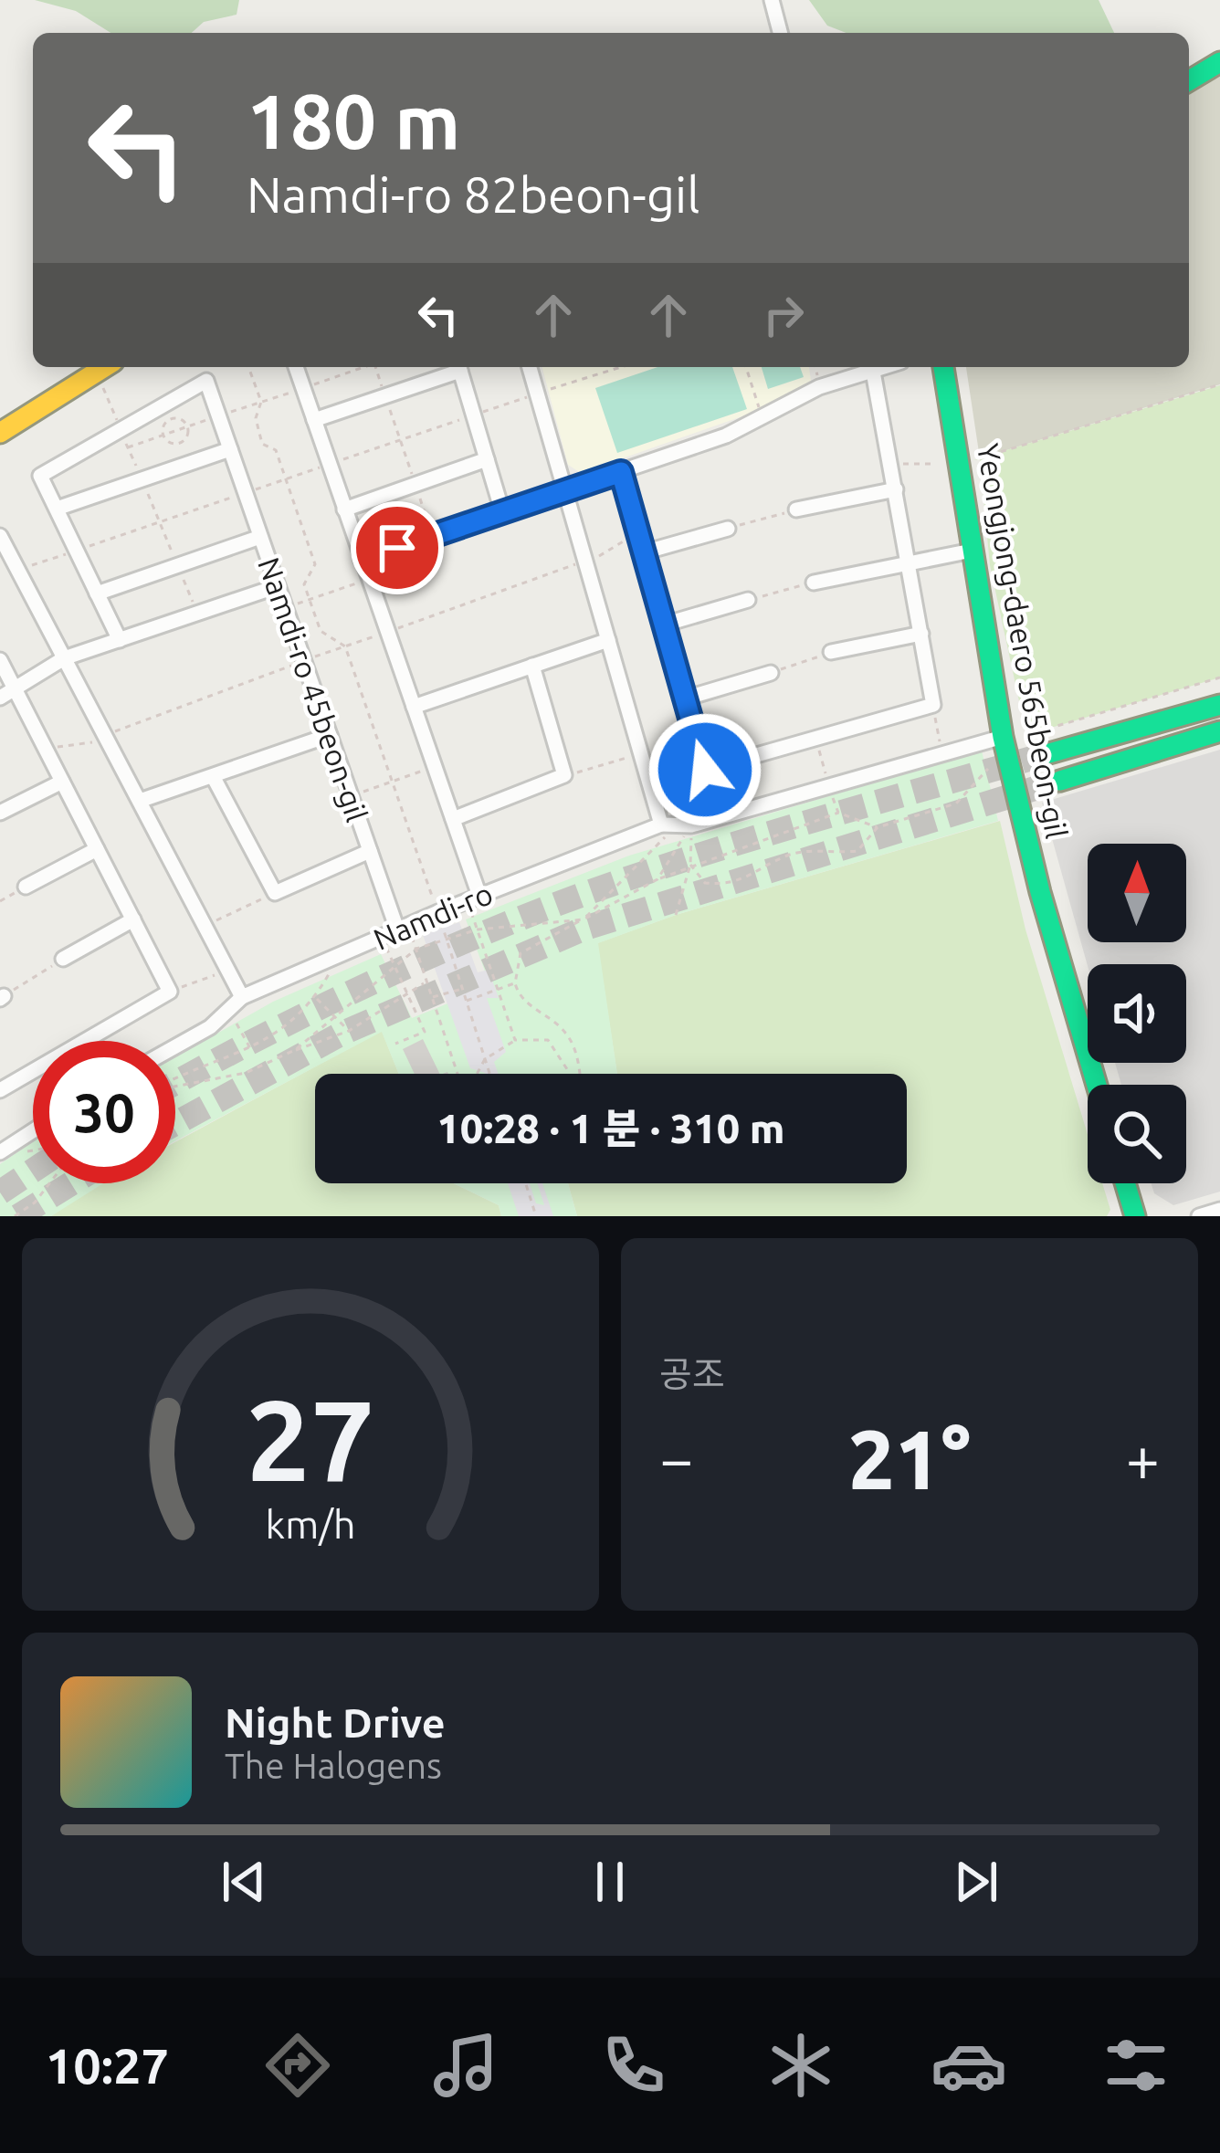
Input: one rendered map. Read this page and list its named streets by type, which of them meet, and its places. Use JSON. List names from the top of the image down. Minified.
{"streets":{"main road":["Yeongjong-daero 565beon-gil"],"street":["Namdi-ro 45beon-gil","Namdi-ro"]},"crossings":[["Namdi-ro 45beon-gil","Namdi-ro"]],"north":"top","page":{"turn":["180 m","Namdi-ro 82beon-gil"],"limit":"30","trip":"10:28 · 1 분 · 310 m","tile":"공조","heat":["−","21°","+"],"song":["Night Drive","The Halogens"],"tabs":"10:27","gauge":["27","km/h"]}}
